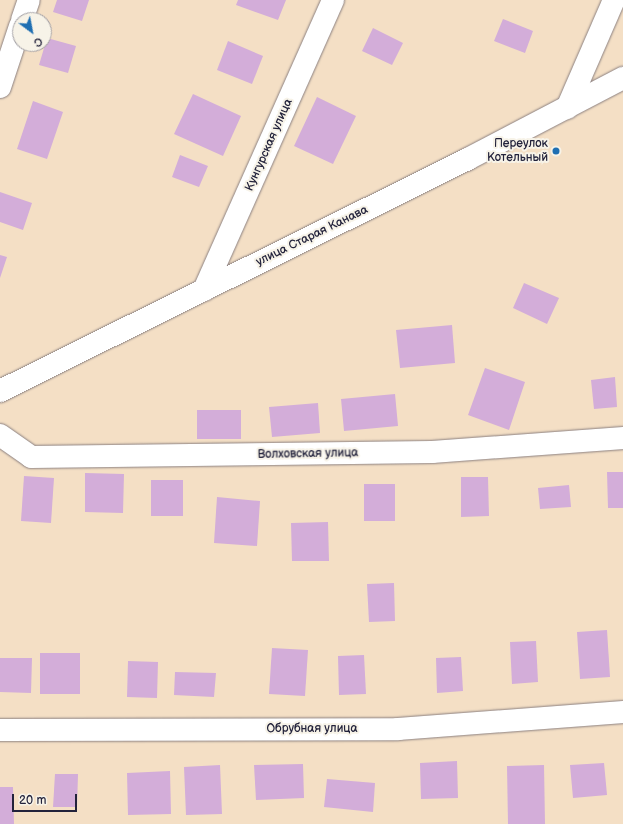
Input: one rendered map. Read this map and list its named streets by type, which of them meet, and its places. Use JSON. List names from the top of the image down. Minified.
{"streets":{"street":["Кунгурская улица","улица Старая Канава","Волховская улица","Обрубная улица"]},"crossings":[["Кунгурская улица","улица Старая Канава"]],"places":["Переулок Котельный"],"scale_bar":"20 m","north":"bottom right"}
